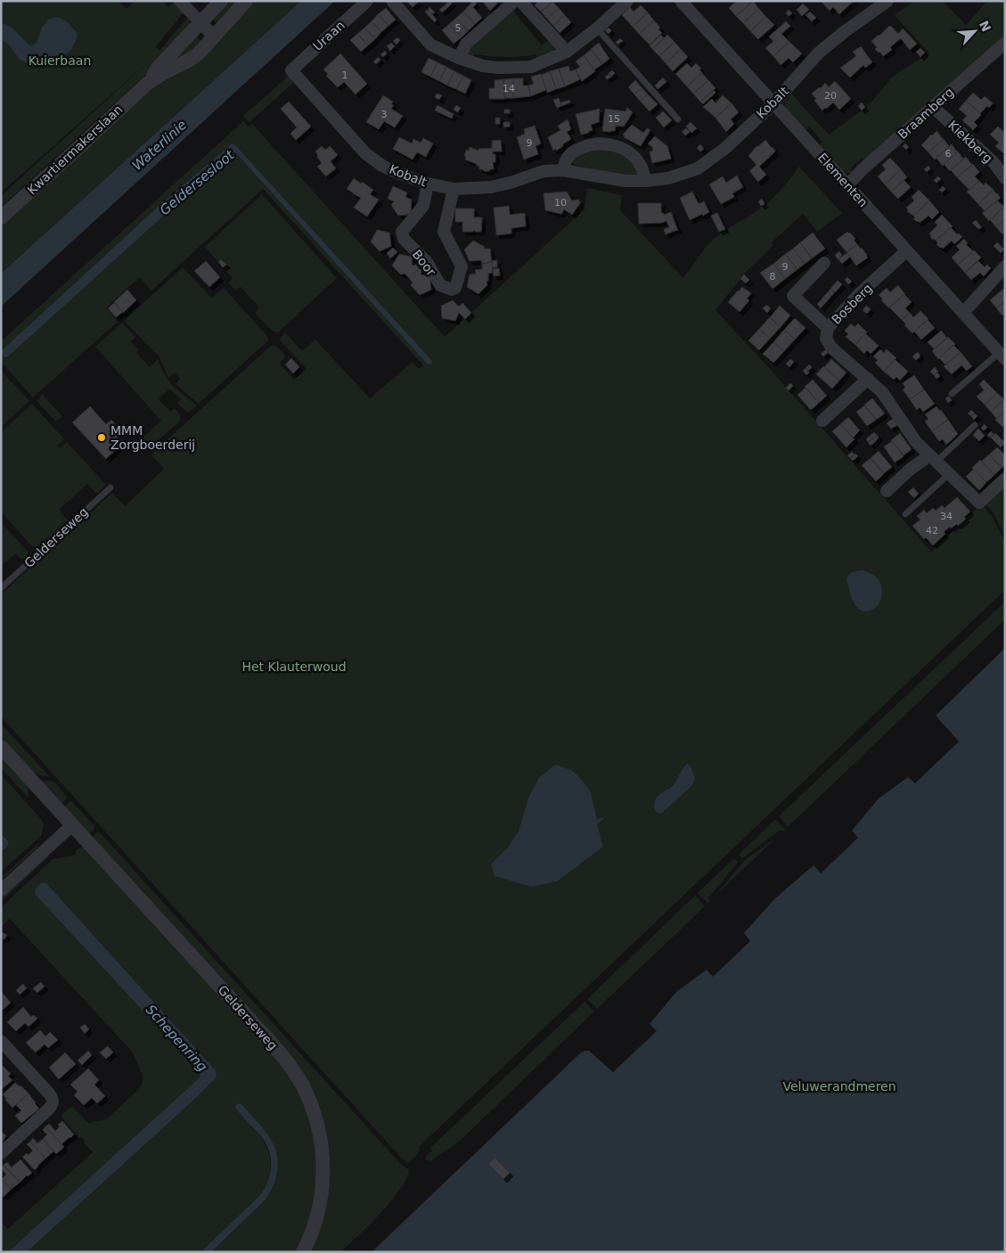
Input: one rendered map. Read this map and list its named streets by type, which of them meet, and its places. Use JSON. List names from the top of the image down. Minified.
{"streets":{"street":["Uraan","Kobalt","Braamberg","Kiekberg","Kwartiermakerslaan","Elementen","Boor","Bosberg","Gelderseweg"]},"crossings":[["Uraan","Kobalt"],["Kobalt","Elementen"],["Kobalt","Boor"],["Braamberg","Kiekberg"],["Braamberg","Elementen"],["Elementen","Bosberg"]],"water":["Waterlinie","Geldersesloot","Schepenring"],"parks":["Kuierbaan","Het Klauterwoud","Veluwerandmeren"],"places":["MMM Zorgboerderij"],"house_numbers":["5","1","14","20","3","15","9","6","10","9","8","34","42"],"north":"top right"}
